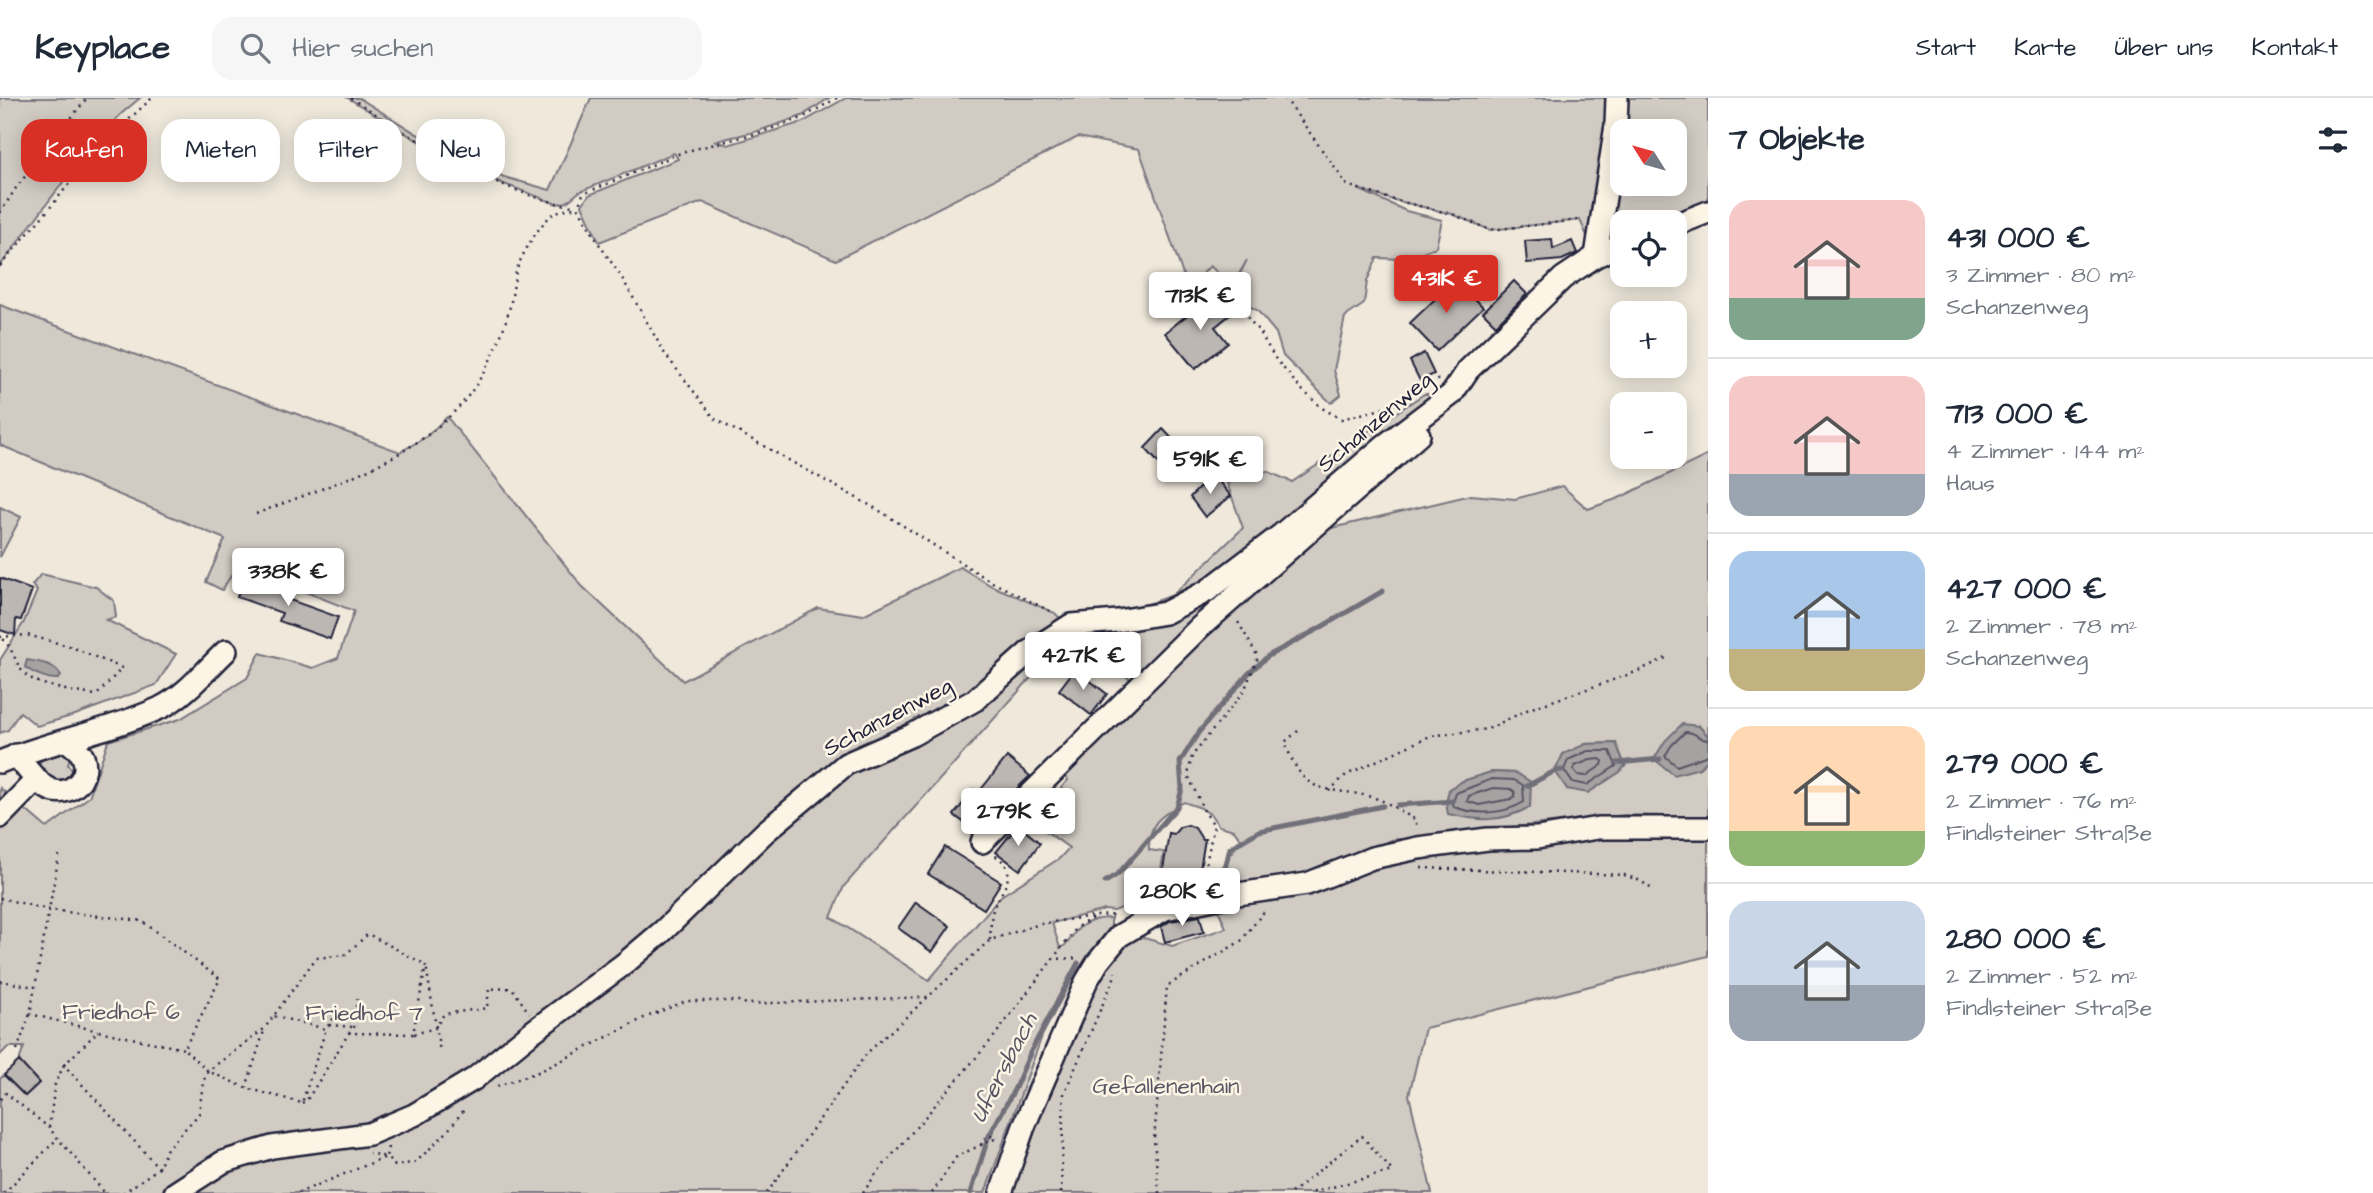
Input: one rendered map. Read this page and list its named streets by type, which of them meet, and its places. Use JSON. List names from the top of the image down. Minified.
{"streets":{"street":["Schanzenweg"]},"water":["Ufersbach"],"parks":["Friedhof 6","Friedhof 7","Gefallenenhain"],"north":"top left","page":{"header":"Keyplace","search":"Hier suchen","nav":["Start","Karte","Über uns","Kontakt"],"heading":"7 Objekte","map_buttons":["+","−"],"chip":["Kaufen","Mieten","Filter","Neu"],"list":[{"name":"431 000 €","note":"3 Zimmer · 80 m² · Schanzenweg"},{"name":"713 000 €","note":"4 Zimmer · 144 m² · Haus"},{"name":"427 000 €","note":"2 Zimmer · 78 m² · Schanzenweg"},{"name":"279 000 €","note":"2 Zimmer · 76 m² · Findlsteiner Straße"},{"name":"280 000 €","note":"2 Zimmer · 52 m² · Findlsteiner Straße"}],"price":["431K €","713K €","591K €","338K €","427K €","279K €","280K €"]}}
